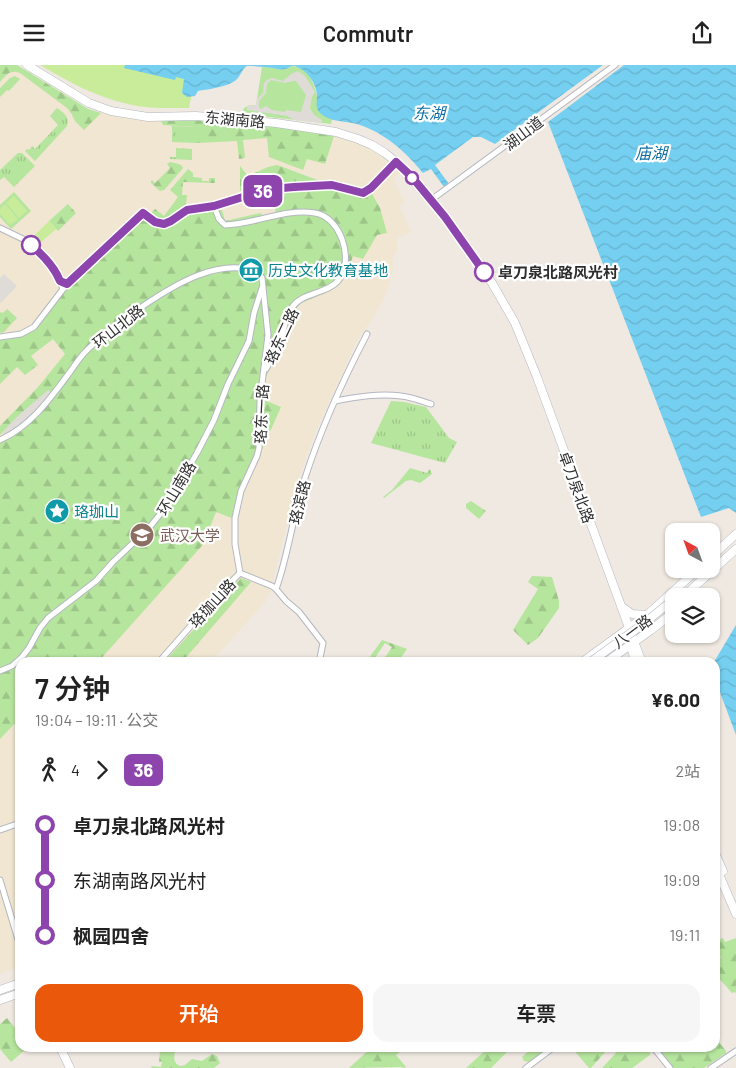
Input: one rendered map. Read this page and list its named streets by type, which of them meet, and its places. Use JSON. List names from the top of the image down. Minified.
{"streets":{"street":["东湖南路","湖山道","环山北路","珞东二路","珞东一路","卓刀泉北路","环山南路","珞滨路","珞珈山路","八一路"]},"crossings":[["东湖南路","湖山道"],["东湖南路","卓刀泉北路"],["湖山道","卓刀泉北路"],["环山北路","珞东一路"],["环山北路","环山南路"],["珞东二路","珞东一路"],["珞东一路","环山南路"],["珞东一路","珞珈山路"],["卓刀泉北路","八一路"],["珞滨路","珞珈山路"]],"water":["东湖","庙湖"],"places":{"museum":["历史文化教育基地"],"other":["卓刀泉北路风光村"],"place":["珞珈山"],"school or university":["武汉大学"]},"lines":["bus line 36"],"north":"top left","page":{"header":"Commutr","on_map":"36","heading":["7 分钟","19:04 – 19:11 · 公交","¥6.00"],"legs":["4","36","2站"],"list":[{"name":"卓刀泉北路风光村","value":"19:08"},{"name":"东湖南路风光村","value":"19:09"},{"name":"枫园四舍","value":"19:11"}],"buttons":["开始","车票"]}}
